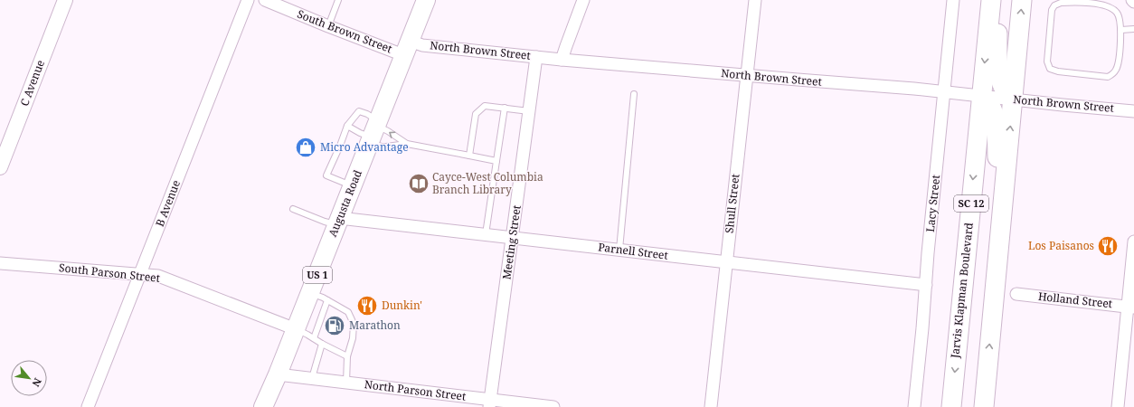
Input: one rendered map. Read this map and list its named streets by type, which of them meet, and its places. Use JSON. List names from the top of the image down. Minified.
{"streets":{"highway":["SC 12","Jarvis Klapman Boulevard"],"main road":["Augusta Road","US 1"],"street":["South Brown Street","North Brown Street","C Avenue","B Avenue","Shull Street","Lacy Street","Meeting Street","Parnell Street","South Parson Street","Holland Street","North Parson Street"]},"crossings":[["South Brown Street","North Brown Street"],["South Brown Street","Augusta Road"],["North Brown Street","Augusta Road"],["North Brown Street","Shull Street"],["North Brown Street","Lacy Street"],["North Brown Street","SC 12"],["North Brown Street","Meeting Street"],["North Brown Street","Jarvis Klapman Boulevard"],["B Avenue","South Parson Street"],["Augusta Road","Parnell Street"],["Augusta Road","South Parson Street"],["Augusta Road","North Parson Street"],["Shull Street","Parnell Street"],["Lacy Street","Parnell Street"],["Meeting Street","Parnell Street"],["Meeting Street","North Parson Street"]],"places":{"shop":["Micro Advantage"],"library":["Cayce-West Columbia Branch Library"],"restaurant":["Los Paisanos","Dunkin'"],"fuel station":["Marathon"]},"north":"bottom right"}
